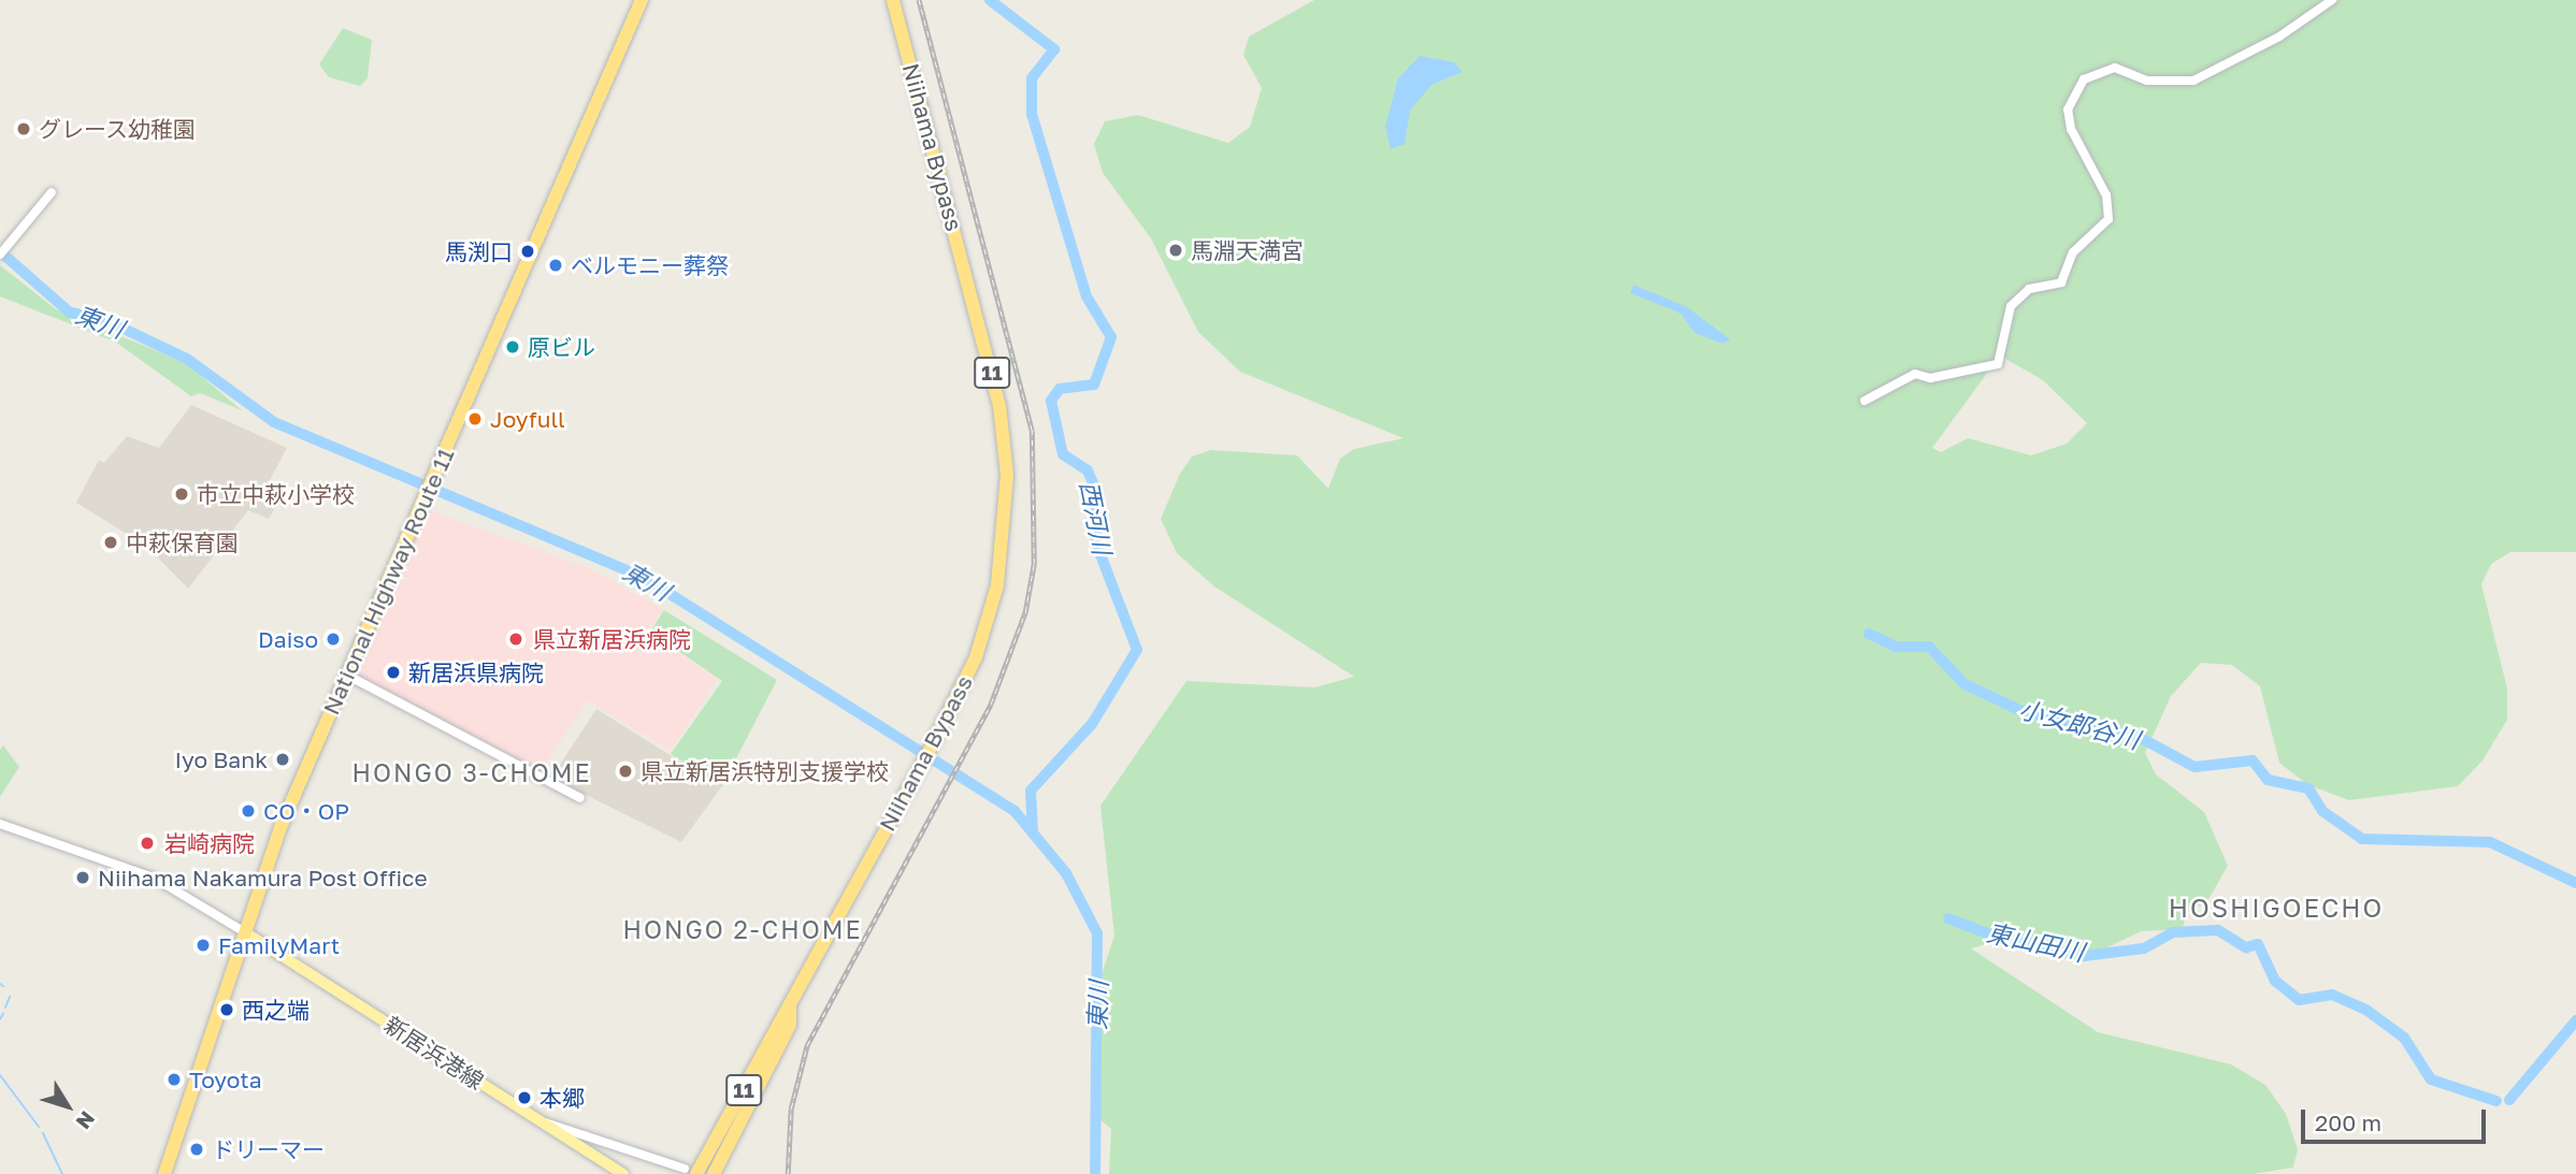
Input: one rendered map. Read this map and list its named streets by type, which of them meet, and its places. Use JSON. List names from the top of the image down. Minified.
{"streets":{"highway":["Niihama Bypass","11","National Highway Route 11"],"main road":["新居浜港線"]},"crossings":[["National Highway Route 11","新居浜港線"]],"districts":["HONGO 3-CHOME","HOSHIGOECHO","HONGO 2-CHOME"],"water":["東川","西河川","小女郎谷川","東山田川"],"places":["グレース幼稚園","馬淵天満宮","馬渕口","ベルモニー葬祭","原ビル","Joyfull","市立中萩小学校","中萩保育園","Daiso","県立新居浜病院","新居浜県病院","Iyo Bank","県立新居浜特別支援学校","CO・OP","岩崎病院","Niihama Nakamura Post Office","FamilyMart","西之端","Toyota","本郷","ドリーマー"],"scale_bar":"200 m","north":"bottom right"}
